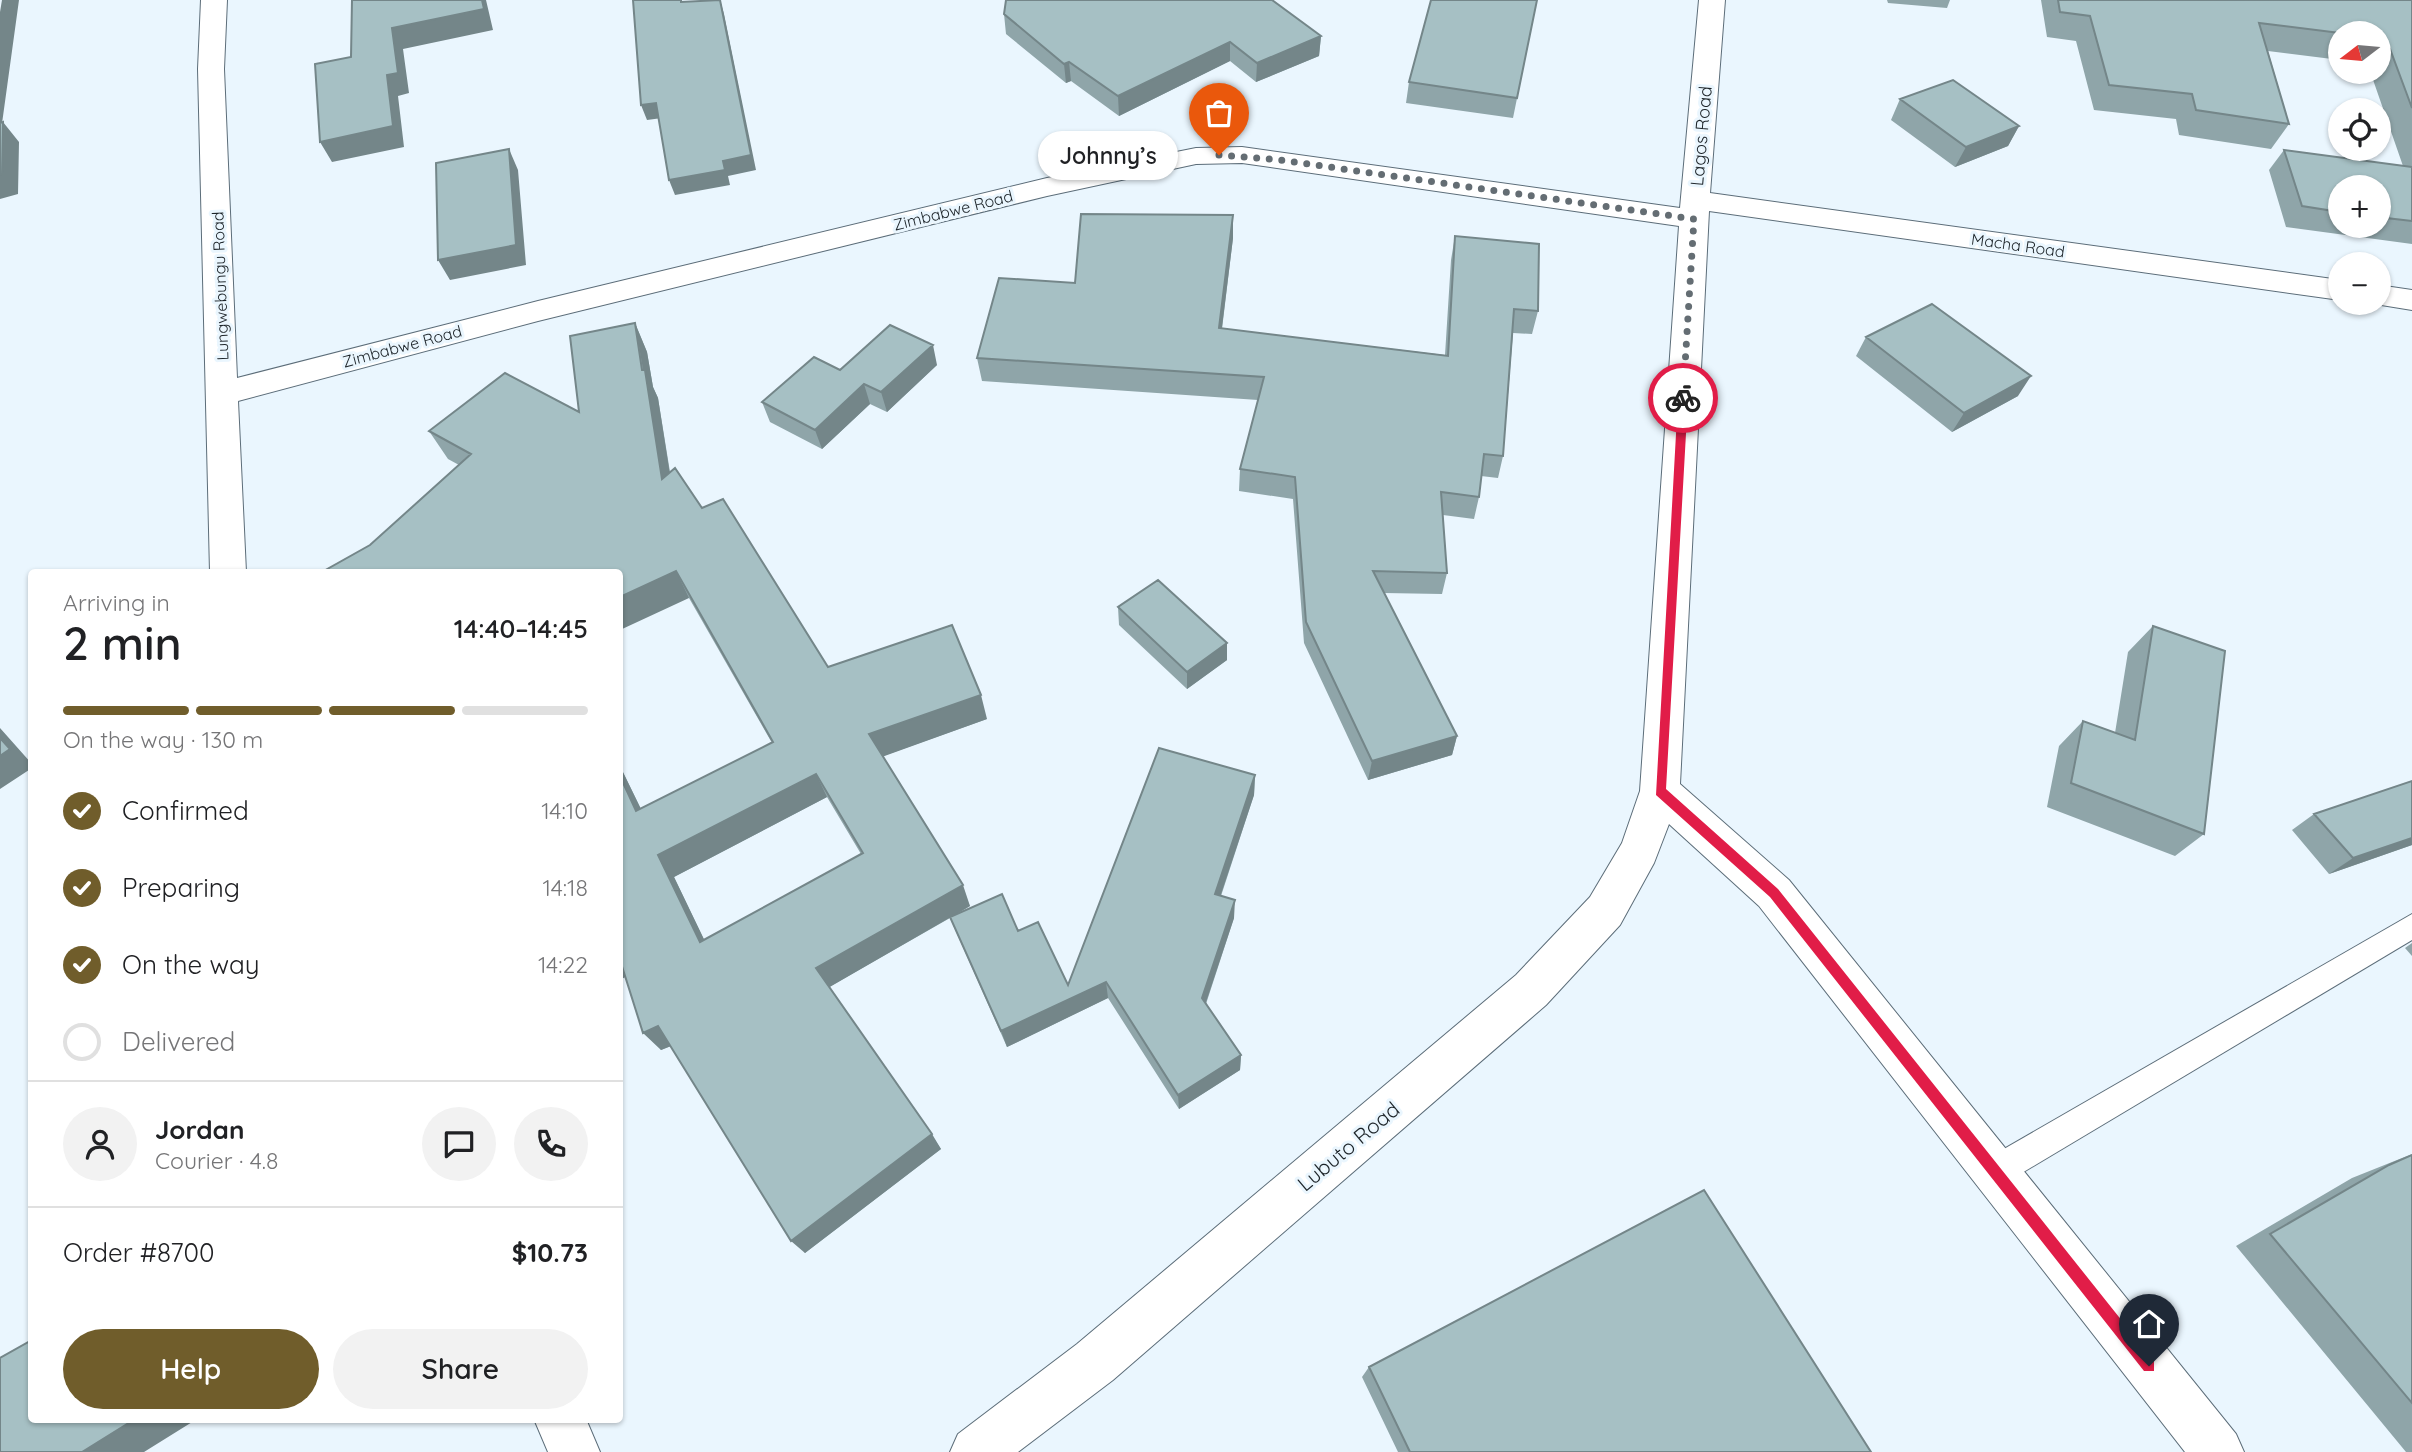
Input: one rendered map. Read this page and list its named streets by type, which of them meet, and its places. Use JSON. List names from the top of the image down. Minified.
{"streets":{"street":["Lagos Road","Zimbabwe Road","Macha Road","Lungwebungu Road","Lubuto Road"]},"crossings":[["Lagos Road","Zimbabwe Road"],["Lagos Road","Macha Road"],["Lagos Road","Lubuto Road"],["Zimbabwe Road","Macha Road"],["Zimbabwe Road","Lungwebungu Road"]],"places":["Johnny’s"],"north":"left","page":{"map_buttons":["+","−"],"bubble":"Johnny’s","heading":["2 min","Arriving in","14:40–14:45"],"panel":["Jordan","Courier · 4.8","Order #8700","$10.73"],"bar":"On the way · 130 m","list":[["Confirmed","14:10"],["Preparing","14:18"],["On the way","14:22"],"Delivered"],"buttons":["Help","Share"]}}
